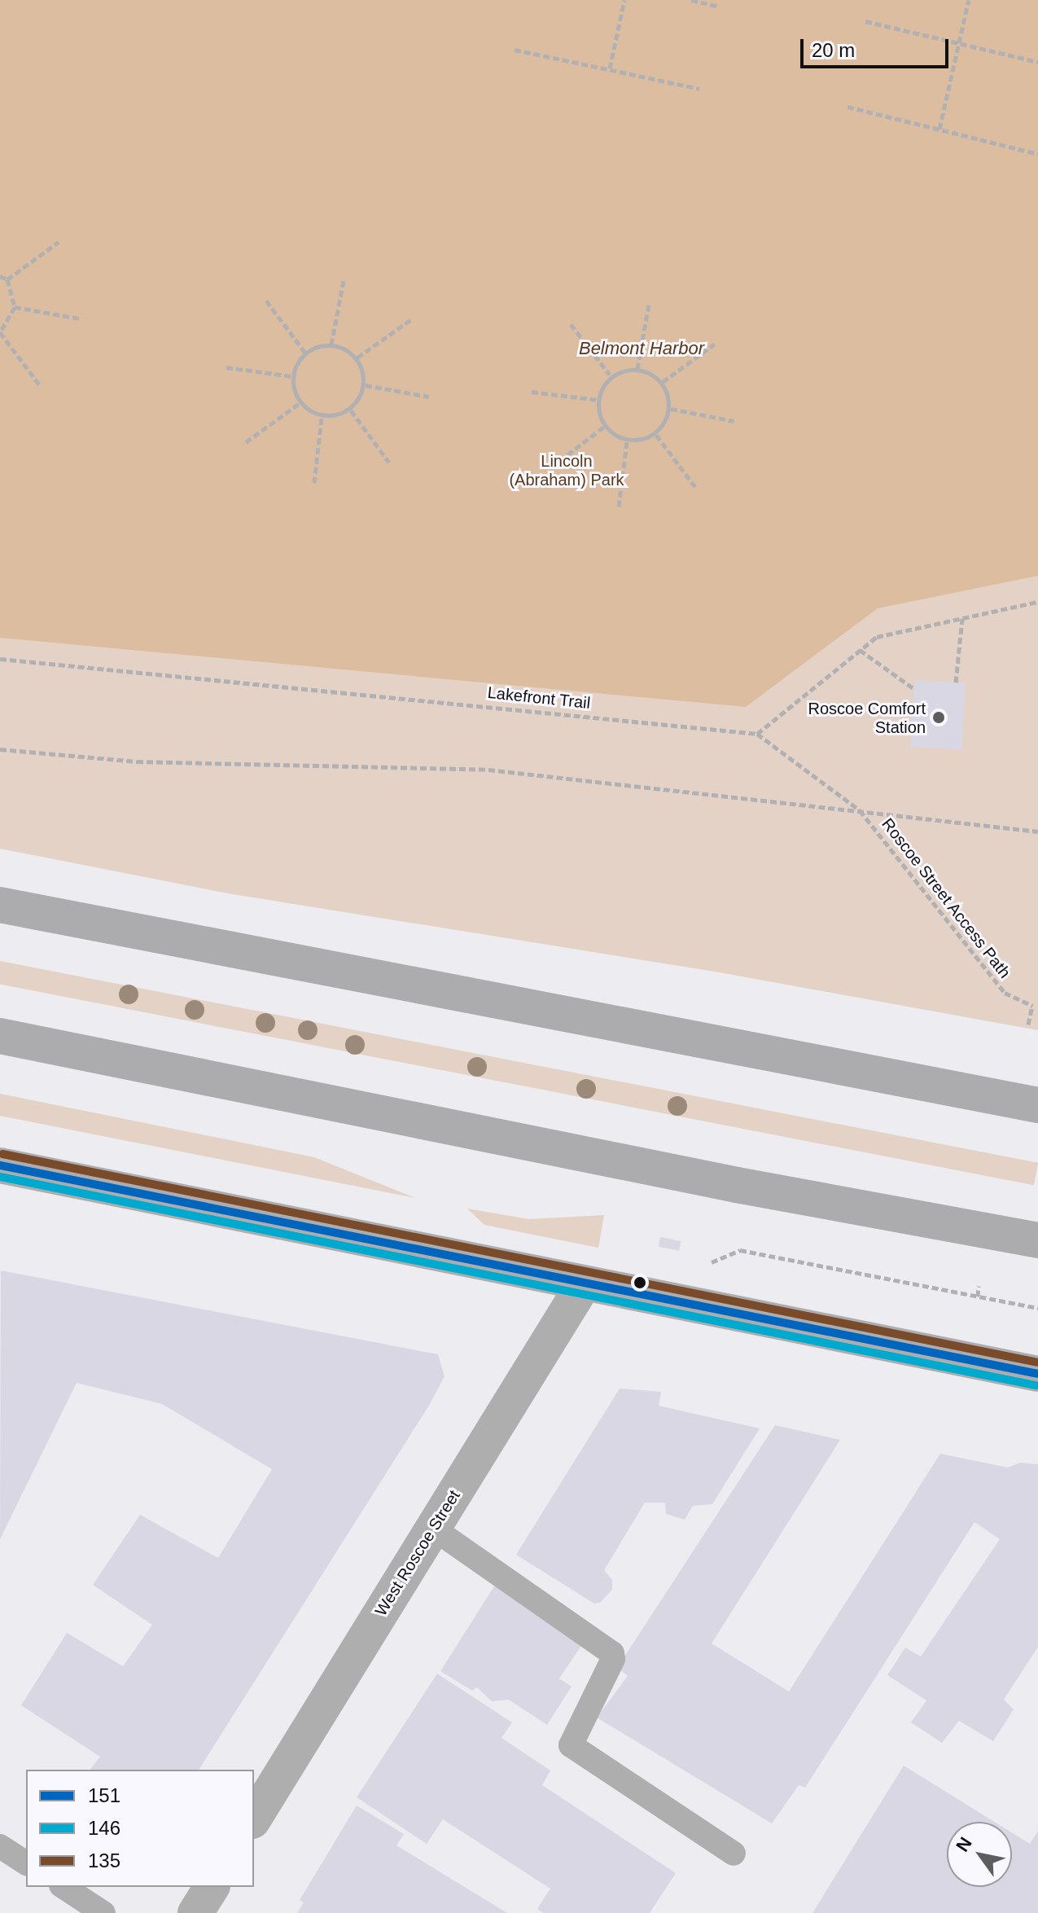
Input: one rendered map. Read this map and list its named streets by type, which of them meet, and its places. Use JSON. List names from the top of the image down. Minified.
{"streets":{"street":["West Roscoe Street"],"path":["Lakefront Trail","Roscoe Street Access Path"]},"crossings":[["Lakefront Trail","Roscoe Street Access Path"]],"water":["Belmont Harbor"],"parks":["Lincoln (Abraham) Park"],"places":["Roscoe Comfort Station"],"lines":["transit line 135","transit line 151","transit line 146"],"legend":["151","146","135"],"scale_bar":"20 m","north":"top left"}
